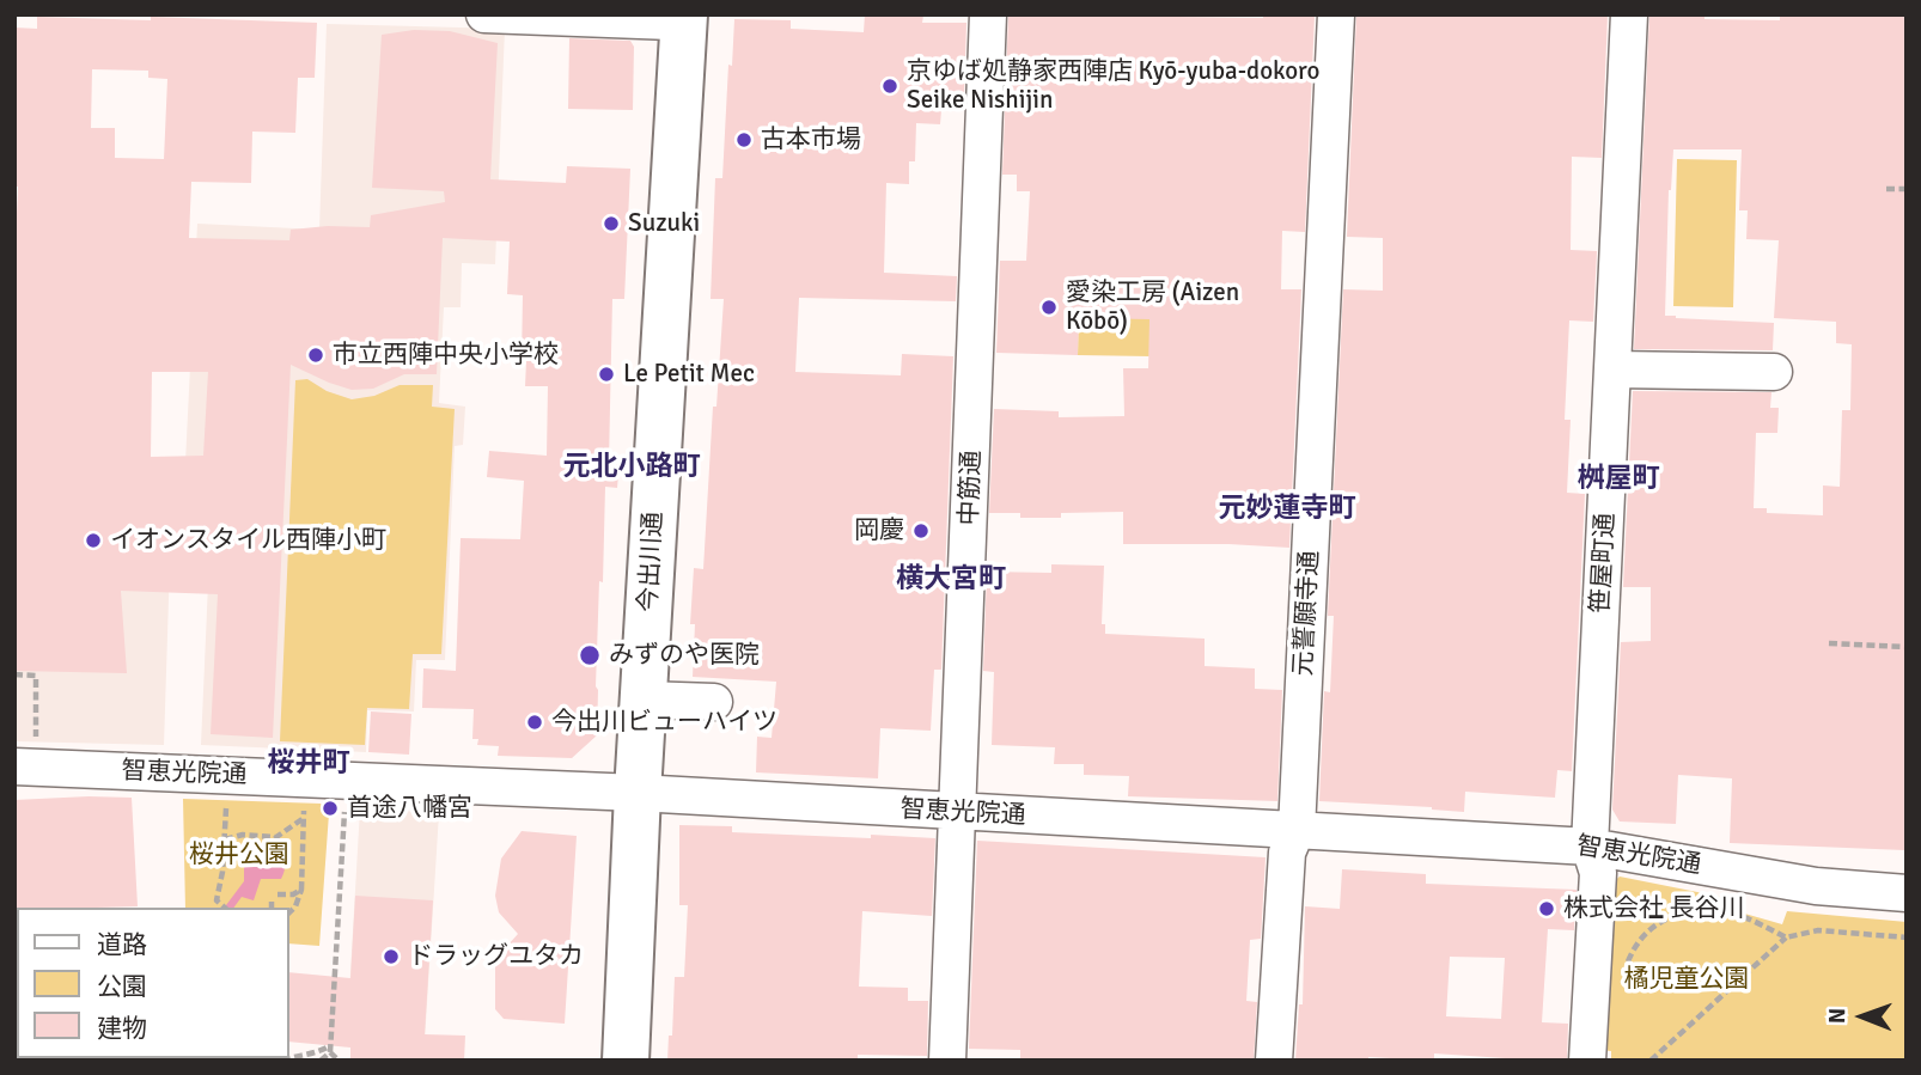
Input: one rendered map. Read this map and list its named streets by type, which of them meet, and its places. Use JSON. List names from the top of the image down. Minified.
{"streets":{"main road":["今出川通"],"street":["中筋通","笹屋町通","元誓願寺通","智恵光院通"]},"crossings":[["中筋通","智恵光院通"],["今出川通","智恵光院通"],["笹屋町通","智恵光院通"],["元誓願寺通","智恵光院通"]],"districts":["元北小路町","桝屋町","元妙蓮寺町","横大宮町","桜井町"],"parks":["桜井公園","橘児童公園"],"places":["京ゆば処静家西陣店 Kyō-yuba-dokoro Seike Nishijin","古本市場","Suzuki","愛染工房 (Aizen Kōbō)","市立西陣中央小学校","Le Petit Mec","岡慶","イオンスタイル西陣小町","みずのや医院","今出川ビューハイツ","首途八幡宮","株式会社 長谷川","ドラッグユタカ"],"legend":["道路","公園","建物"],"north":"left"}
